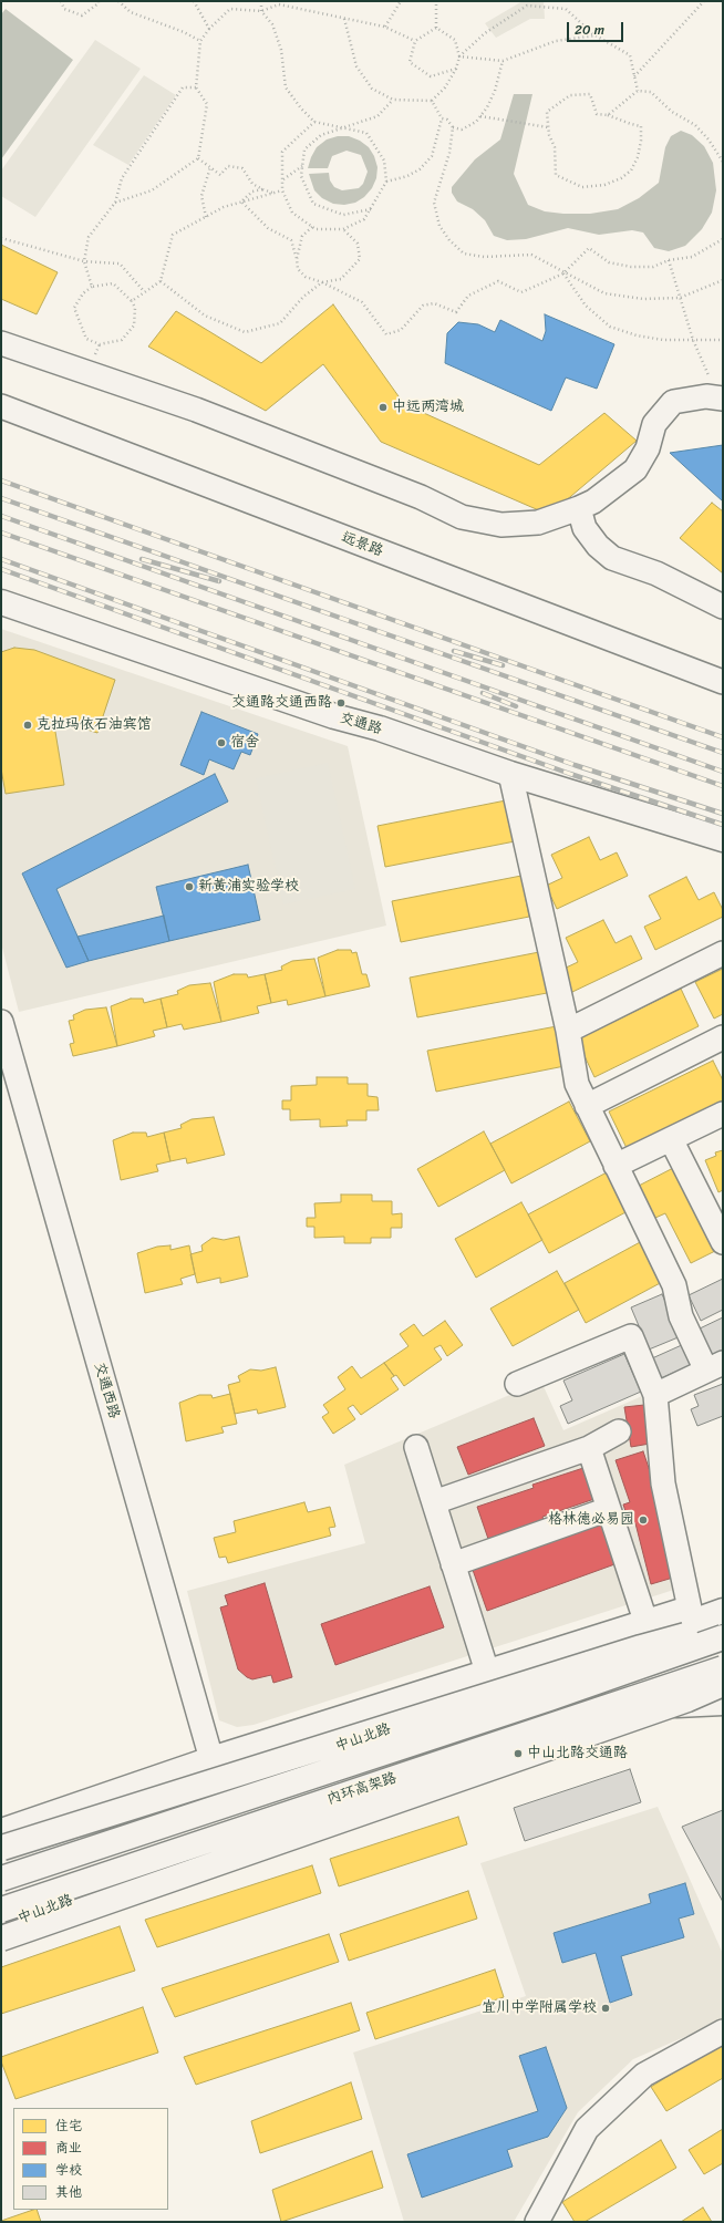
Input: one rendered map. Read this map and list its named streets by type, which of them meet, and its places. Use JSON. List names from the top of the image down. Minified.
{"streets":{"main road":["交通路","中山北路","内环高架路"],"street":["远景路","交通西路"]},"places":["中远两湾城","交通路交通西路","克拉玛依石油宾馆","宿舍","新黄浦实验学校","格林德必易园","中山北路交通路","宜川中学附属学校"],"legend":["住宅","商业","学校","其他"],"scale_bar":"20 m"}
